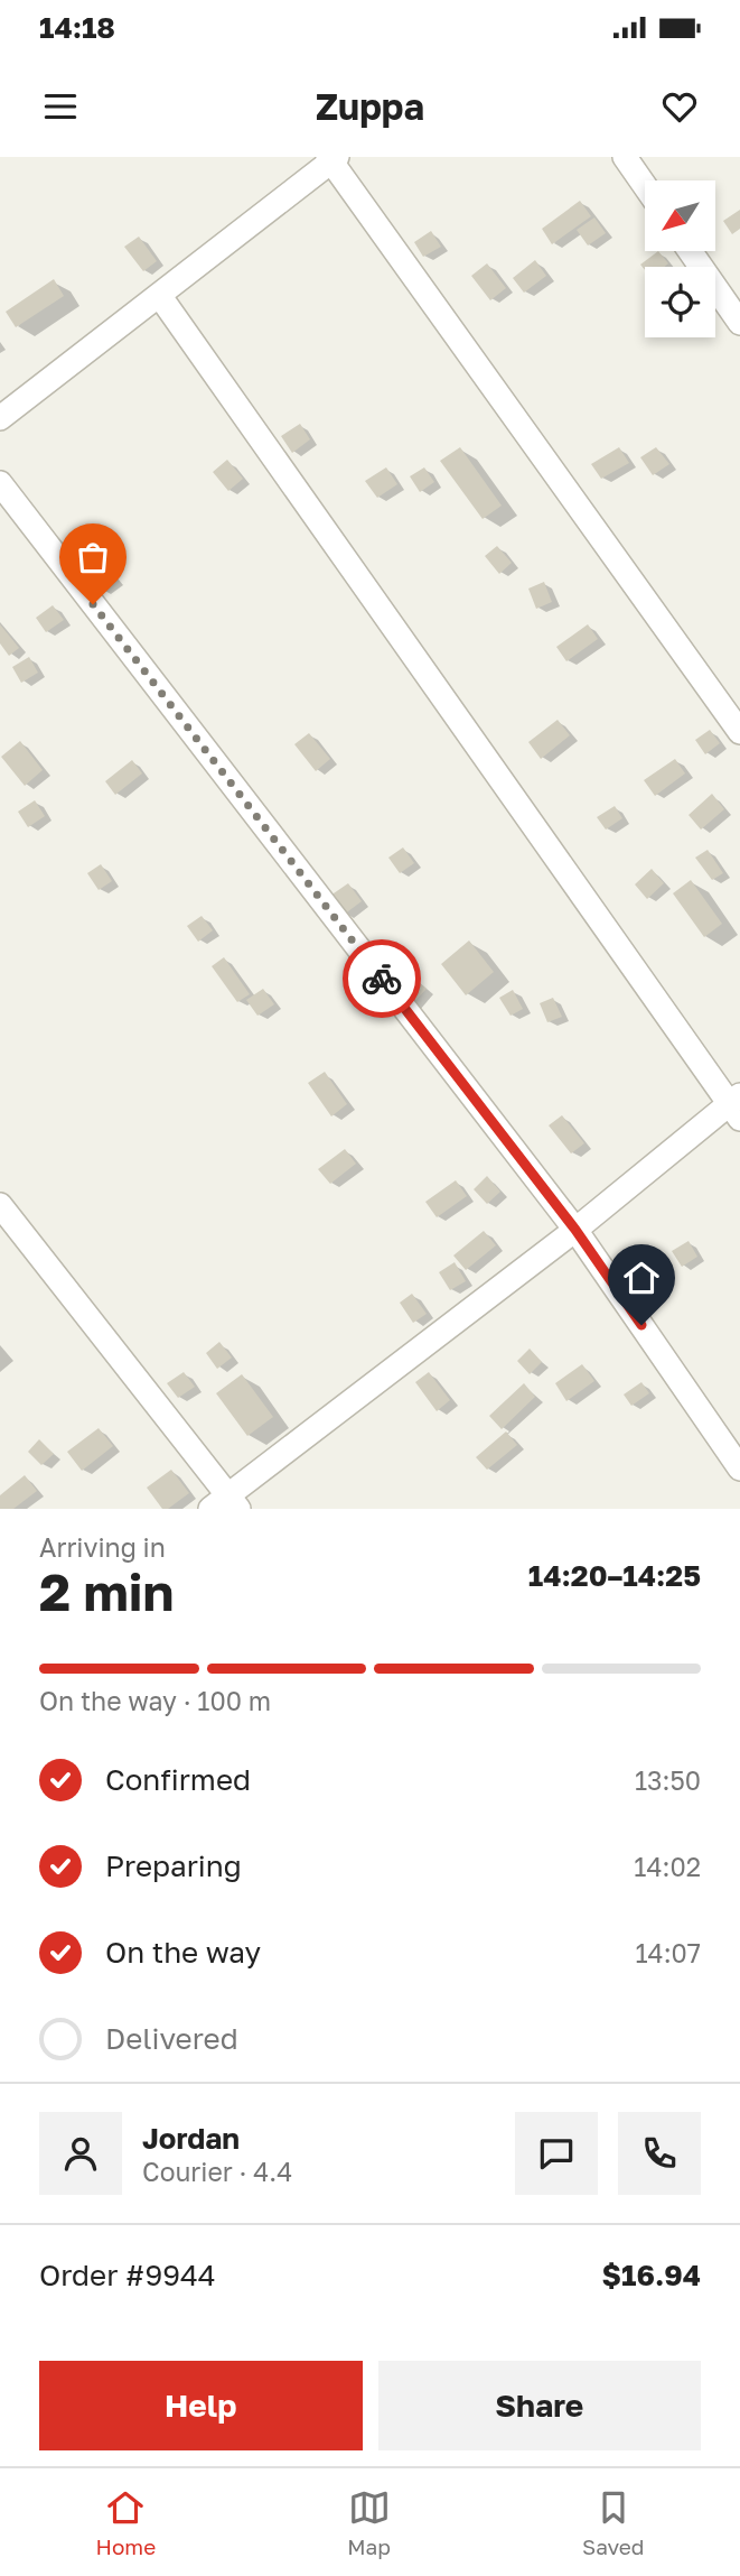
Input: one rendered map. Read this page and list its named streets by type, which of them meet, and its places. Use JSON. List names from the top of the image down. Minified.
{"north":"bottom left","page":{"status":"14:18","header":"Zuppa","heading":["2 min","Arriving in","14:20–14:25"],"panel":["Jordan","Courier · 4.4","Order #9944","$16.94"],"bar":"On the way · 100 m","list":[["Confirmed","13:50"],["Preparing","14:02"],["On the way","14:07"],"Delivered"],"buttons":["Help","Share"],"tabs":["Home","Map","Saved"]}}
